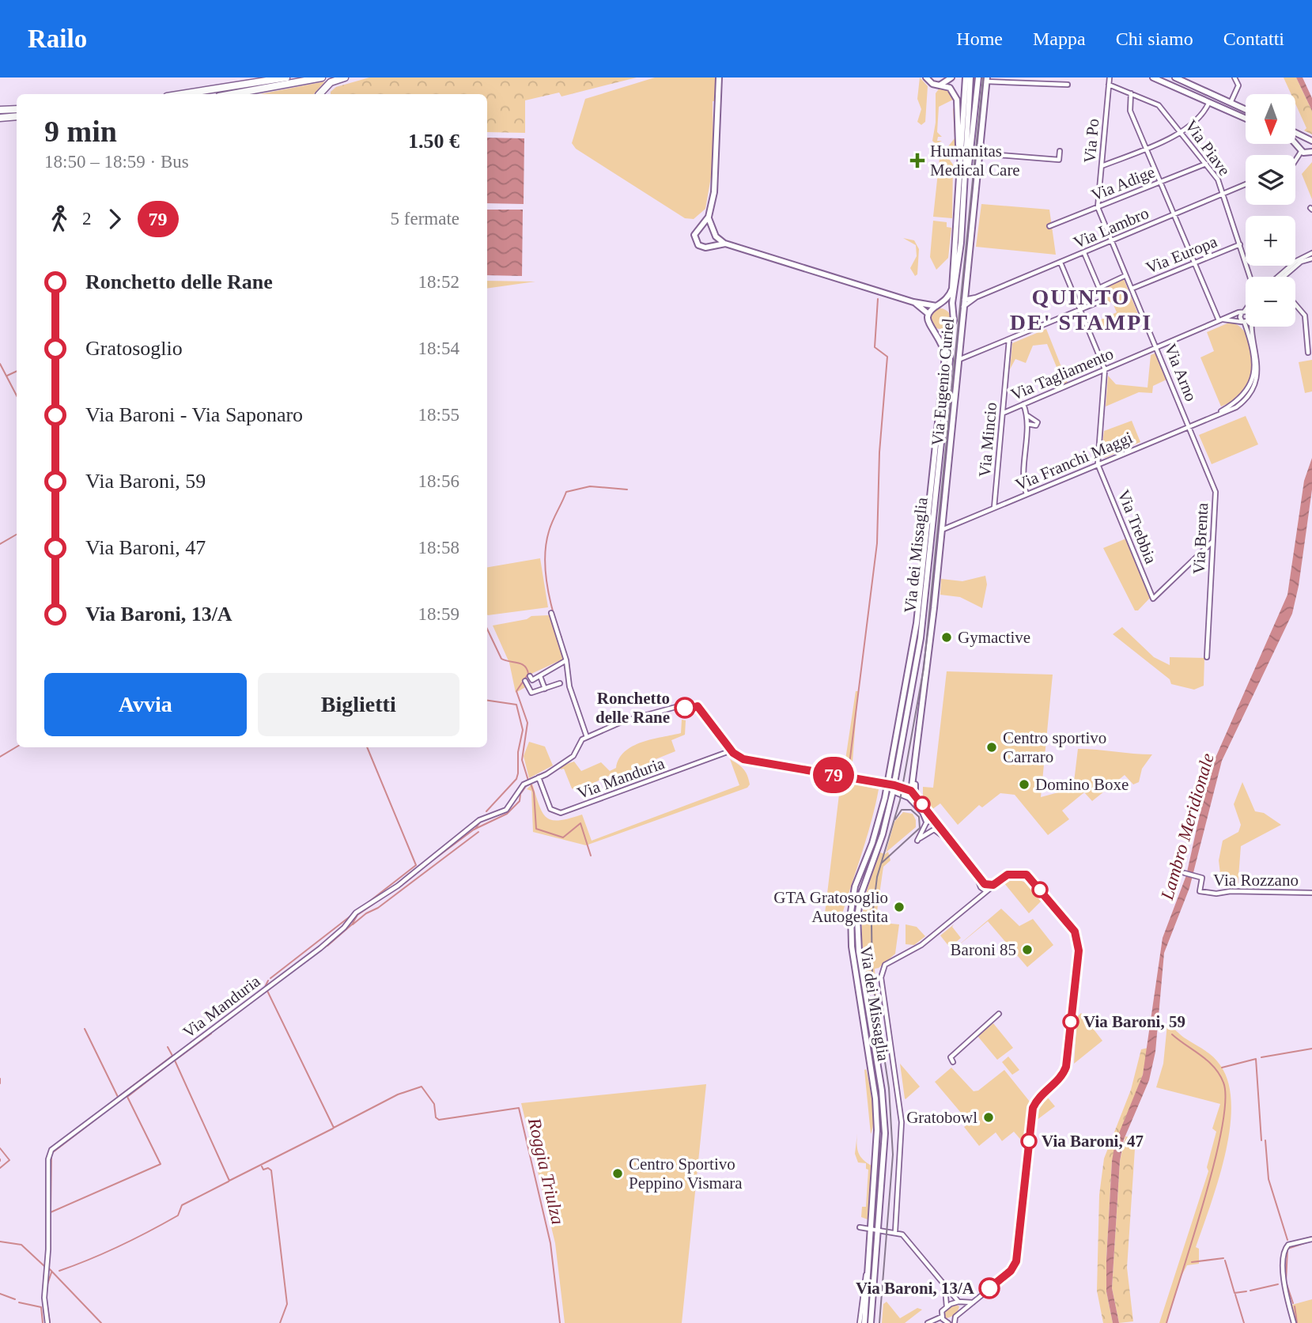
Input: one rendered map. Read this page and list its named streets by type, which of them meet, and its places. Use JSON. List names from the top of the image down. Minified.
{"streets":{"main road":["Via Eugenio Curiel","Via dei Missaglia"],"street":["Via Po","Via Piave","Via Adige","Via Lambro","Via Europa","Via Arno","Via Tagliamento","Via Mincio","Via Franchi Maggi","Via Trebbia","Via Brenta","Via Manduria","Via Rozzano"]},"crossings":[["Via Po","Via Piave"],["Via Po","Via Adige"],["Via Po","Via Arno"],["Via Piave","Via Adige"],["Via Piave","Via Lambro"],["Via Piave","Via Europa"],["Via Adige","Via Arno"],["Via Lambro","Via Arno"],["Via Europa","Via Arno"],["Via Arno","Via Tagliamento"],["Via Arno","Via Franchi Maggi"],["Via Arno","Via Brenta"],["Via Tagliamento","Via Mincio"],["Via Tagliamento","Via Franchi Maggi"],["Via Eugenio Curiel","Via Franchi Maggi"],["Via Eugenio Curiel","Via dei Missaglia"],["Via Mincio","Via Franchi Maggi"],["Via Franchi Maggi","Via Trebbia"],["Via Franchi Maggi","Via Brenta"],["Via Trebbia","Via Brenta"],["Via dei Missaglia","Via Manduria"]],"districts":["QUINTO DE' STAMPI"],"water":["Lambro Meridionale","Roggia Triulza"],"places":{"health":["Humanitas Medical Care"],"other":["Gymactive","Ronchetto delle Rane","Centro sportivo Carraro","Domino Boxe","GTA Gratosoglio Autogestita","Baroni 85","Via Baroni, 59","Gratobowl","Via Baroni, 47","Centro Sportivo Peppino Vismara","Via Baroni, 13/A"]},"lines":["bus line 79"],"north":"bottom","page":{"header":"Railo","nav":["Home","Mappa","Chi siamo","Contatti"],"on_map":"79","map_buttons":["+","−"],"heading":["9 min","18:50 – 18:59 · Bus","1.50 €"],"legs":["2","79","5 fermate"],"list":[{"name":"Ronchetto delle Rane","value":"18:52"},{"name":"Gratosoglio","value":"18:54"},{"name":"Via Baroni - Via Saponaro","value":"18:55"},{"name":"Via Baroni, 59","value":"18:56"},{"name":"Via Baroni, 47","value":"18:58"},{"name":"Via Baroni, 13/A","value":"18:59"}],"buttons":["Avvia","Biglietti"]}}
